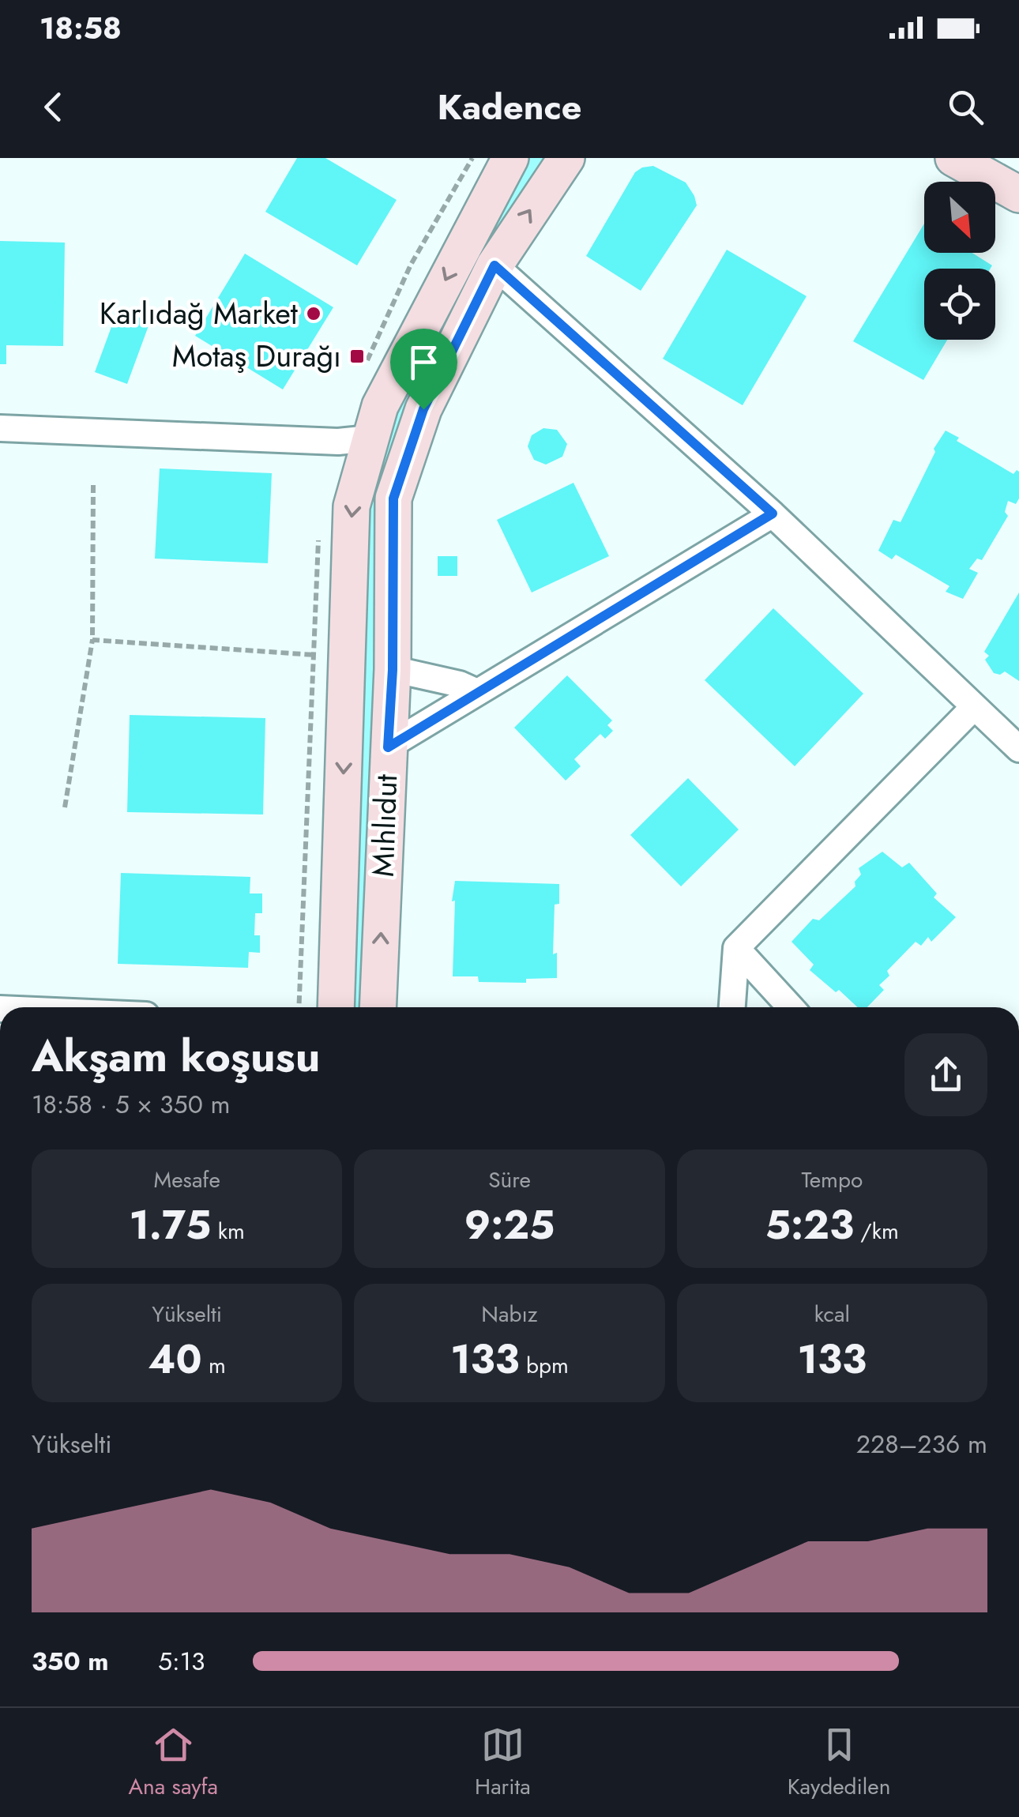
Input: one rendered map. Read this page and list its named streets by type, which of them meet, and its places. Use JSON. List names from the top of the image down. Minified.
{"streets":{"main road":["Mıhlıdut"]},"places":{"other":["Karlıdağ Market"],"transit":["Motaş Durağı"]},"north":"bottom right","page":{"status":"18:58","header":"Kadence","heading":["Akşam koşusu","18:58 · 5 × 350 m"],"stats":[["Mesafe","1.75 km"],["Süre","9:25"],["Tempo","5:23 /km"],["Yükselti","40 m"],["Nabız","133 bpm"],["kcal","133"]],"chart":["Yükselti","228–236 m"],"list":[{"name":"350 m","note":"5:13"}],"tabs":["Ana sayfa","Harita","Kaydedilen"]}}
